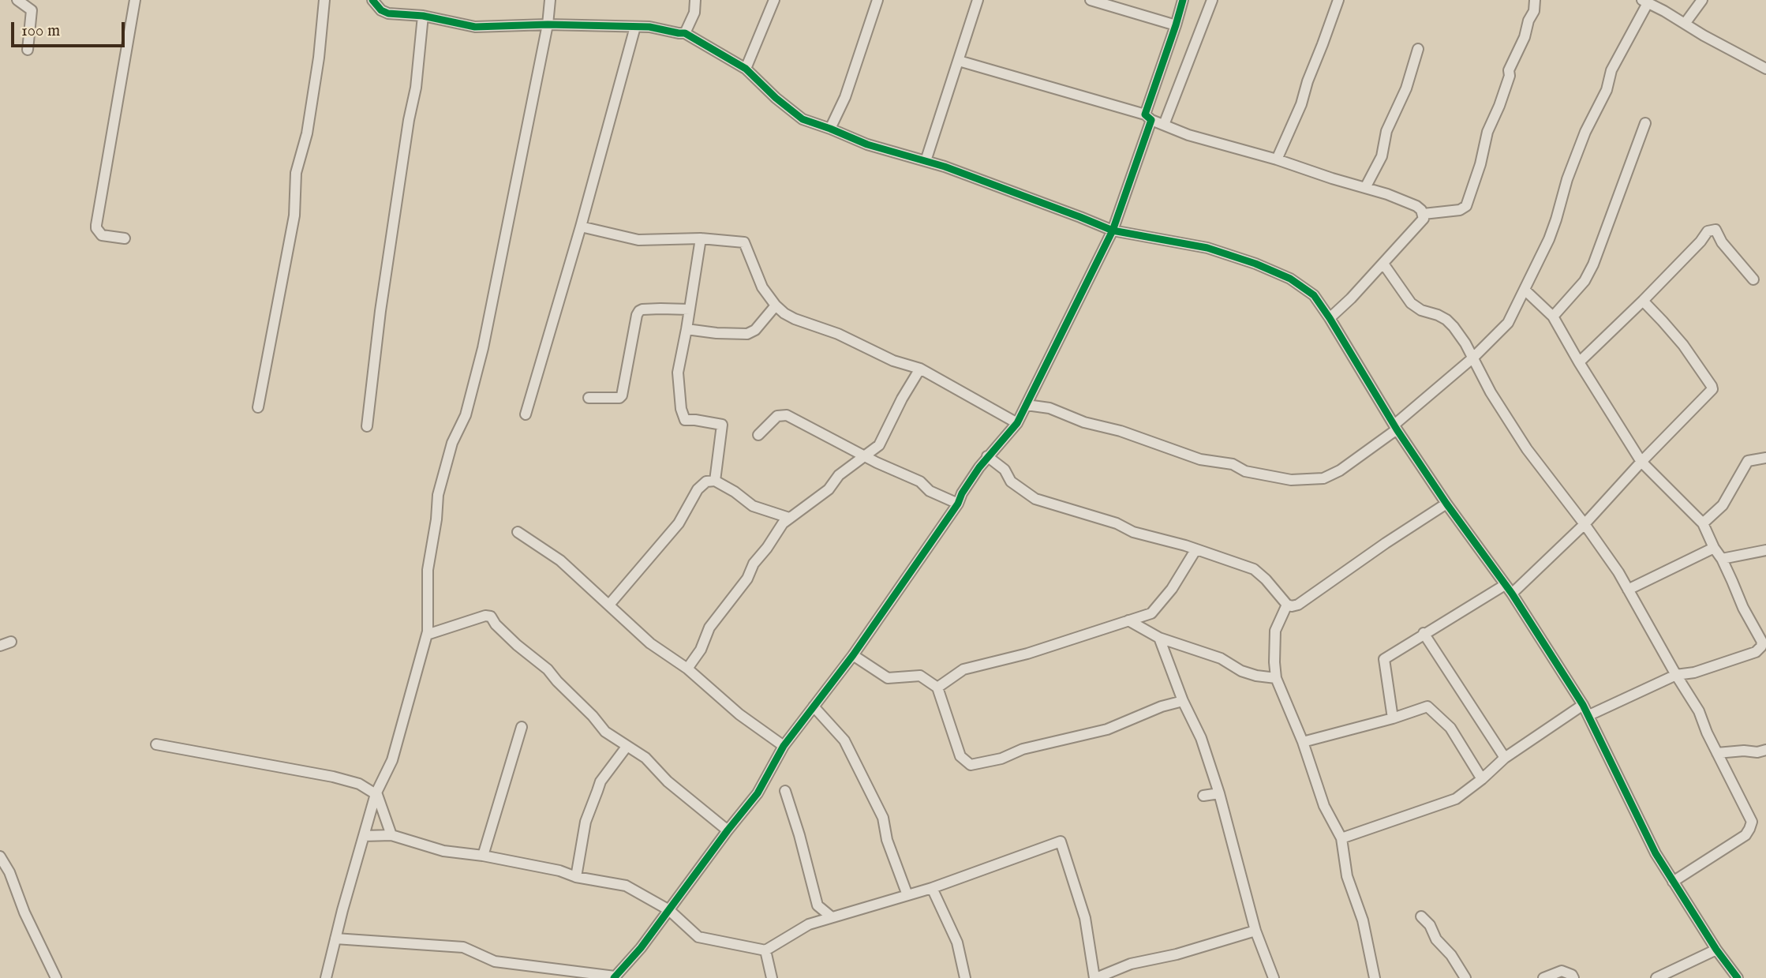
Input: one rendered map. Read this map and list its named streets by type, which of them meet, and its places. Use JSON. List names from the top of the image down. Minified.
{"scale_bar":"100 m"}
